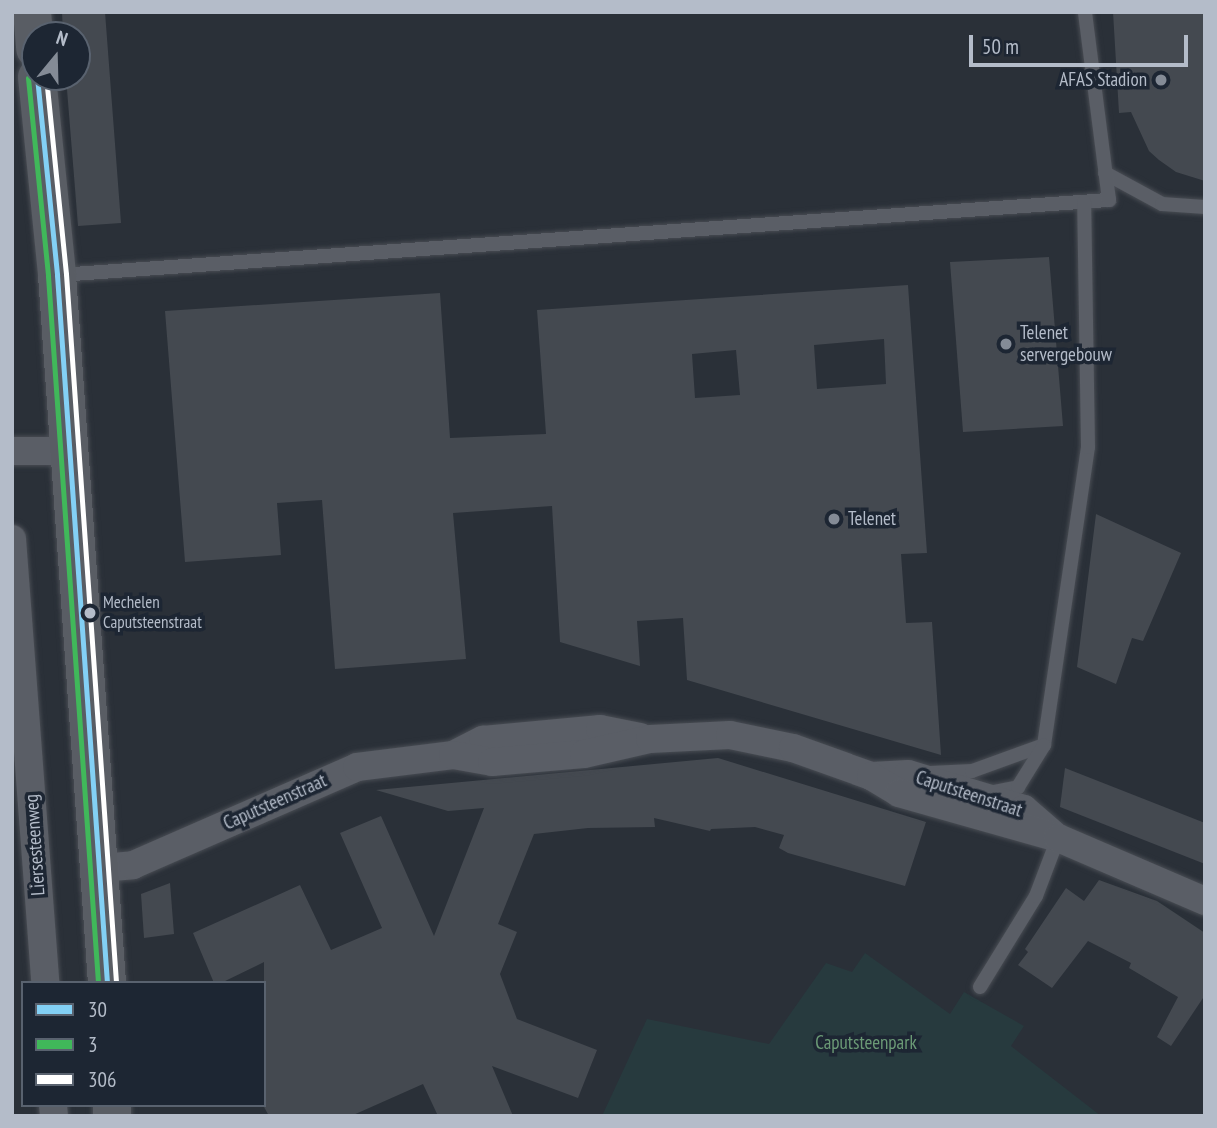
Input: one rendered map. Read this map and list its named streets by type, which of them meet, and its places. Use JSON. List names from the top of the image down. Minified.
{"streets":{"street":["Caputsteenstraat","Liersesteenweg"]},"parks":["Caputsteenpark"],"places":["AFAS Stadion","Telenet servergebouw","Telenet","Mechelen Caputsteenstraat"],"lines":["transit line 30","transit line 3","transit line 306"],"legend":["30","3","306"],"scale_bar":"50 m","north":"top"}
